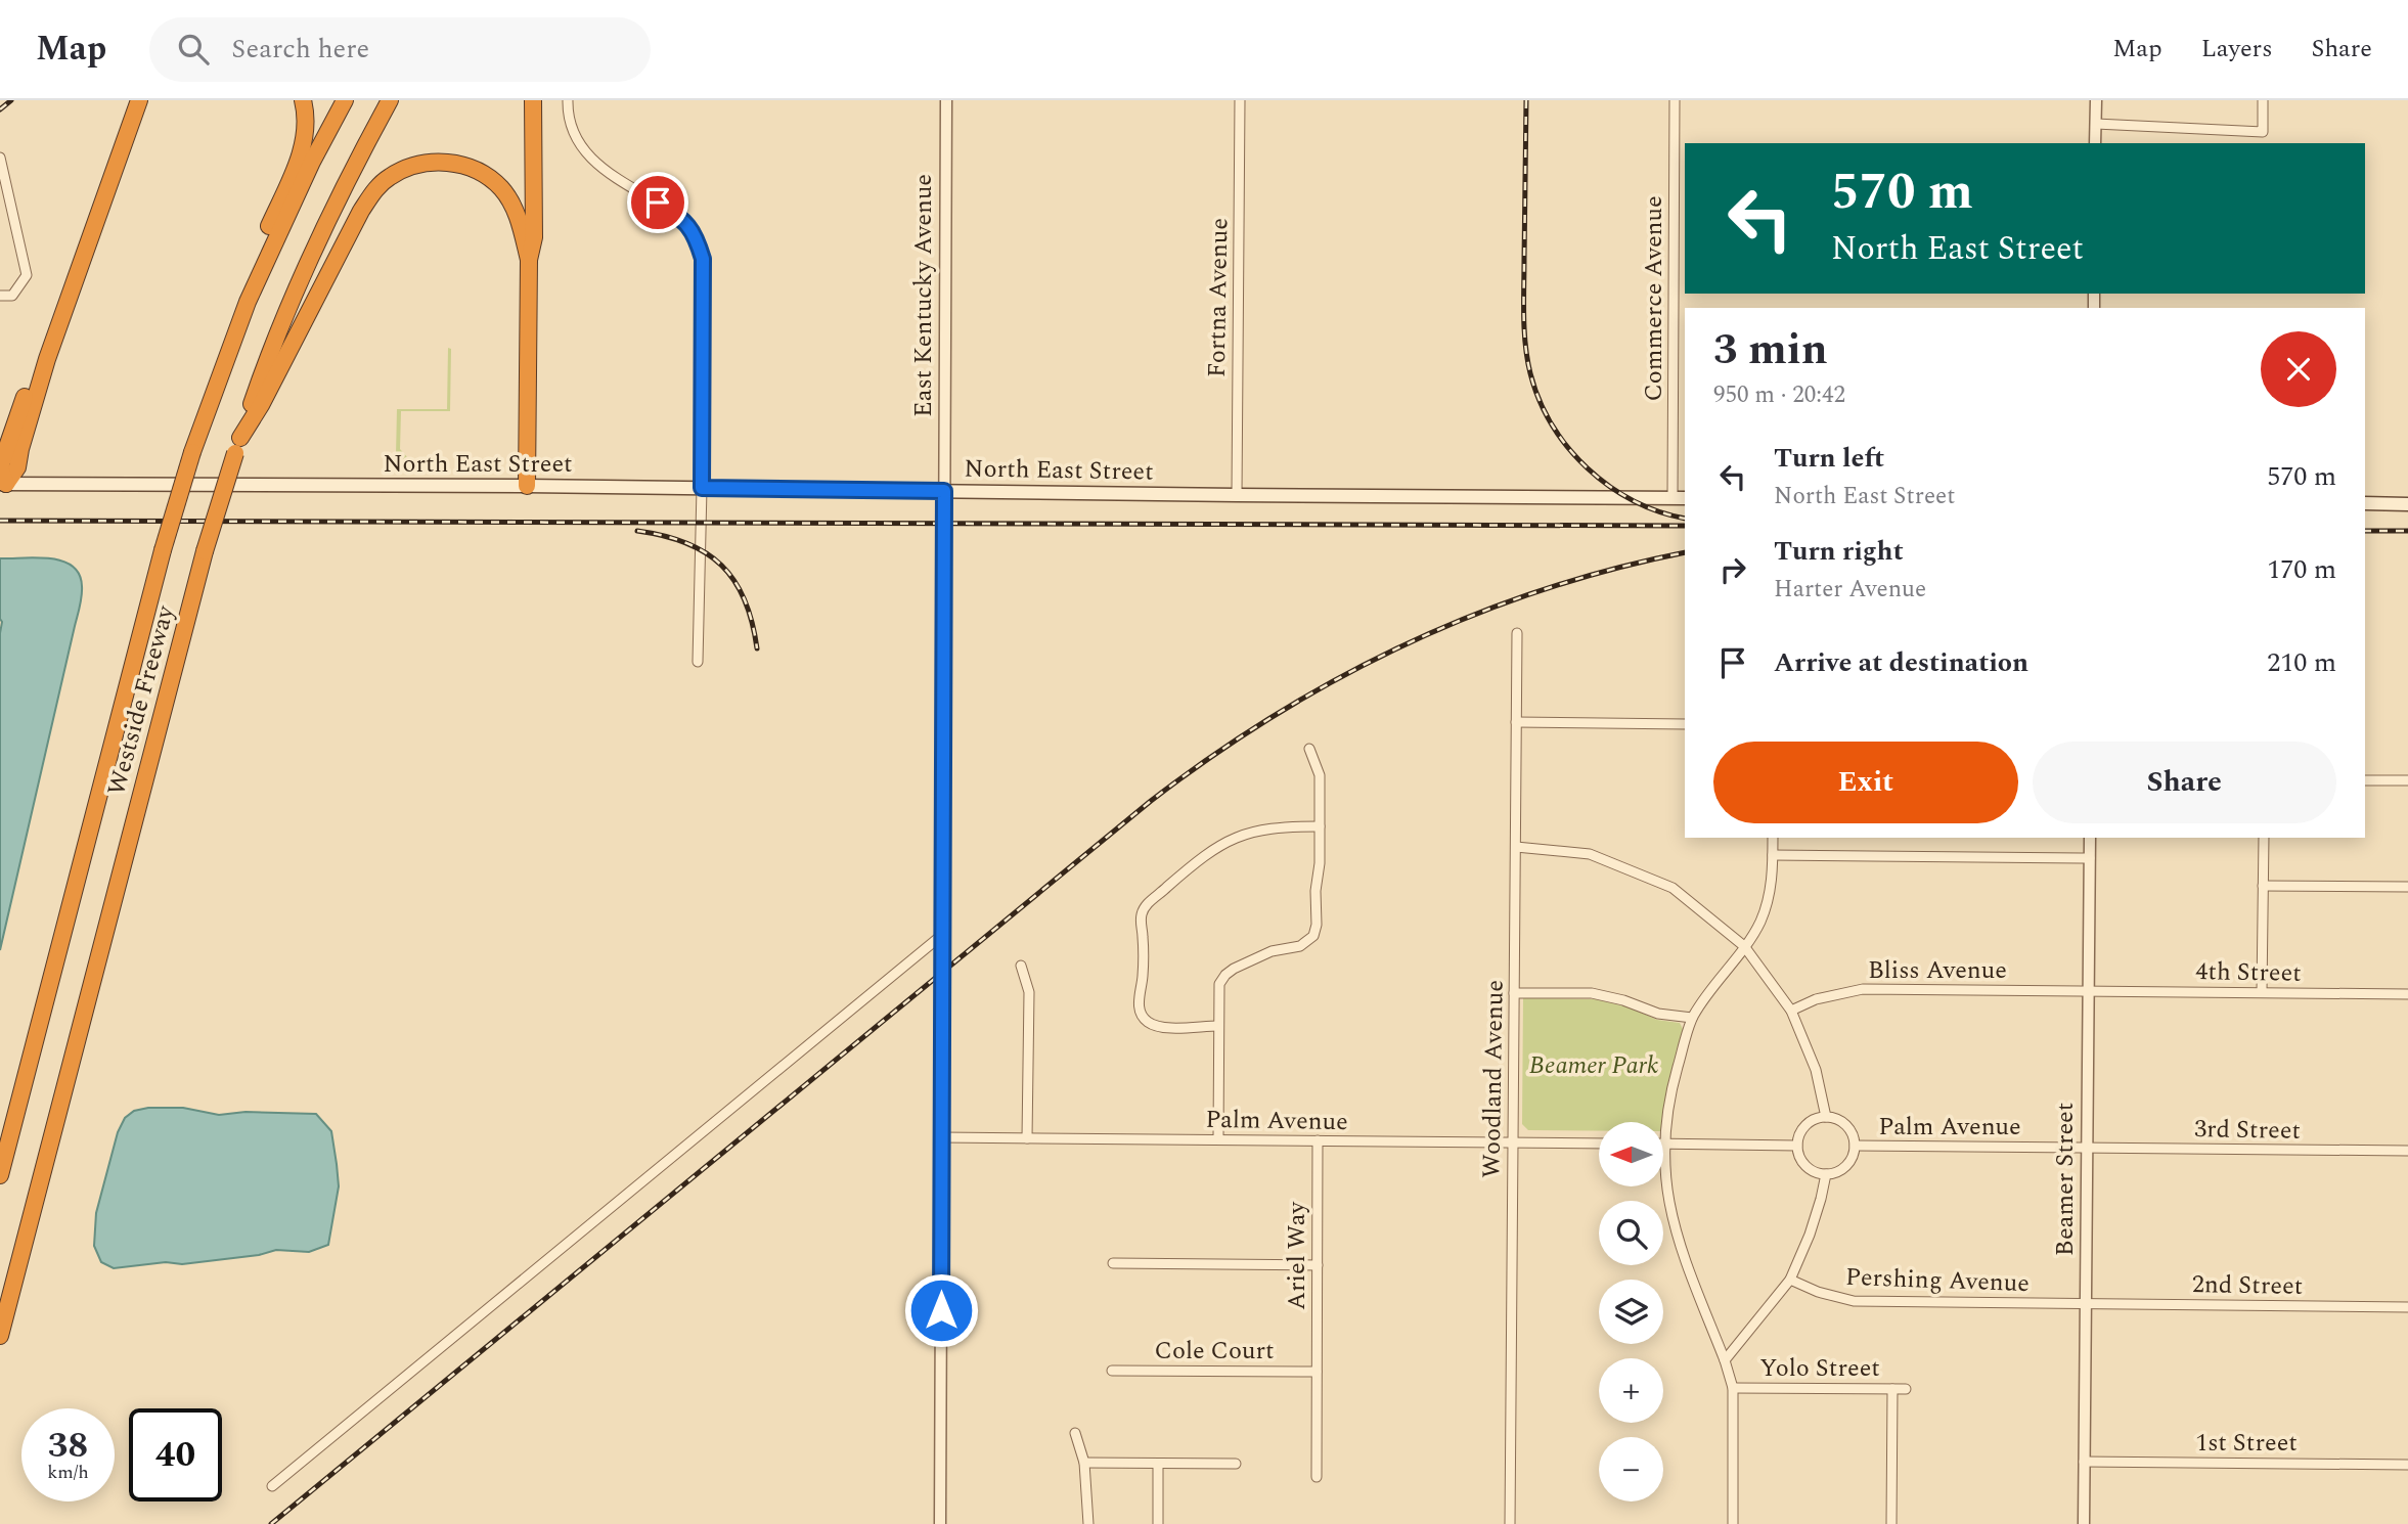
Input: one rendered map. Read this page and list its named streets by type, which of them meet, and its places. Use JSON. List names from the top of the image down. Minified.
{"streets":{"highway":["Westside Freeway"],"main road":["North East Street"],"street":["East Kentucky Avenue","Fortna Avenue","Commerce Avenue","Bliss Avenue","4th Street","Woodland Avenue","Palm Avenue","3rd Street","Beamer Street","Ariel Way","Pershing Avenue","2nd Street","Cole Court","Yolo Street","1st Street"]},"crossings":[["East Kentucky Avenue","North East Street"],["East Kentucky Avenue","Palm Avenue"],["Fortna Avenue","North East Street"],["Commerce Avenue","North East Street"],["Bliss Avenue","4th Street"],["Bliss Avenue","Beamer Street"],["4th Street","Beamer Street"],["Woodland Avenue","Palm Avenue"],["Palm Avenue","3rd Street"],["Palm Avenue","Beamer Street"],["Palm Avenue","Ariel Way"],["3rd Street","Beamer Street"],["Beamer Street","Pershing Avenue"],["Beamer Street","2nd Street"],["Beamer Street","1st Street"],["Ariel Way","Cole Court"],["Pershing Avenue","2nd Street"]],"parks":["Beamer Park"],"north":"left","page":{"header":"Map","search":"Search here","nav":["Map","Layers","Share"],"turn":["570 m","North East Street"],"heading":["3 min","950 m · 20:42"],"list":[{"name":"Turn left","note":"North East Street","value":"570 m"},{"name":"Turn right","note":"Harter Avenue","value":"170 m"},{"name":"Arrive at destination","value":"210 m"}],"buttons":["Exit","Share"],"map_buttons":["+","−"],"speed":"38 km/h","limit":"40"}}
